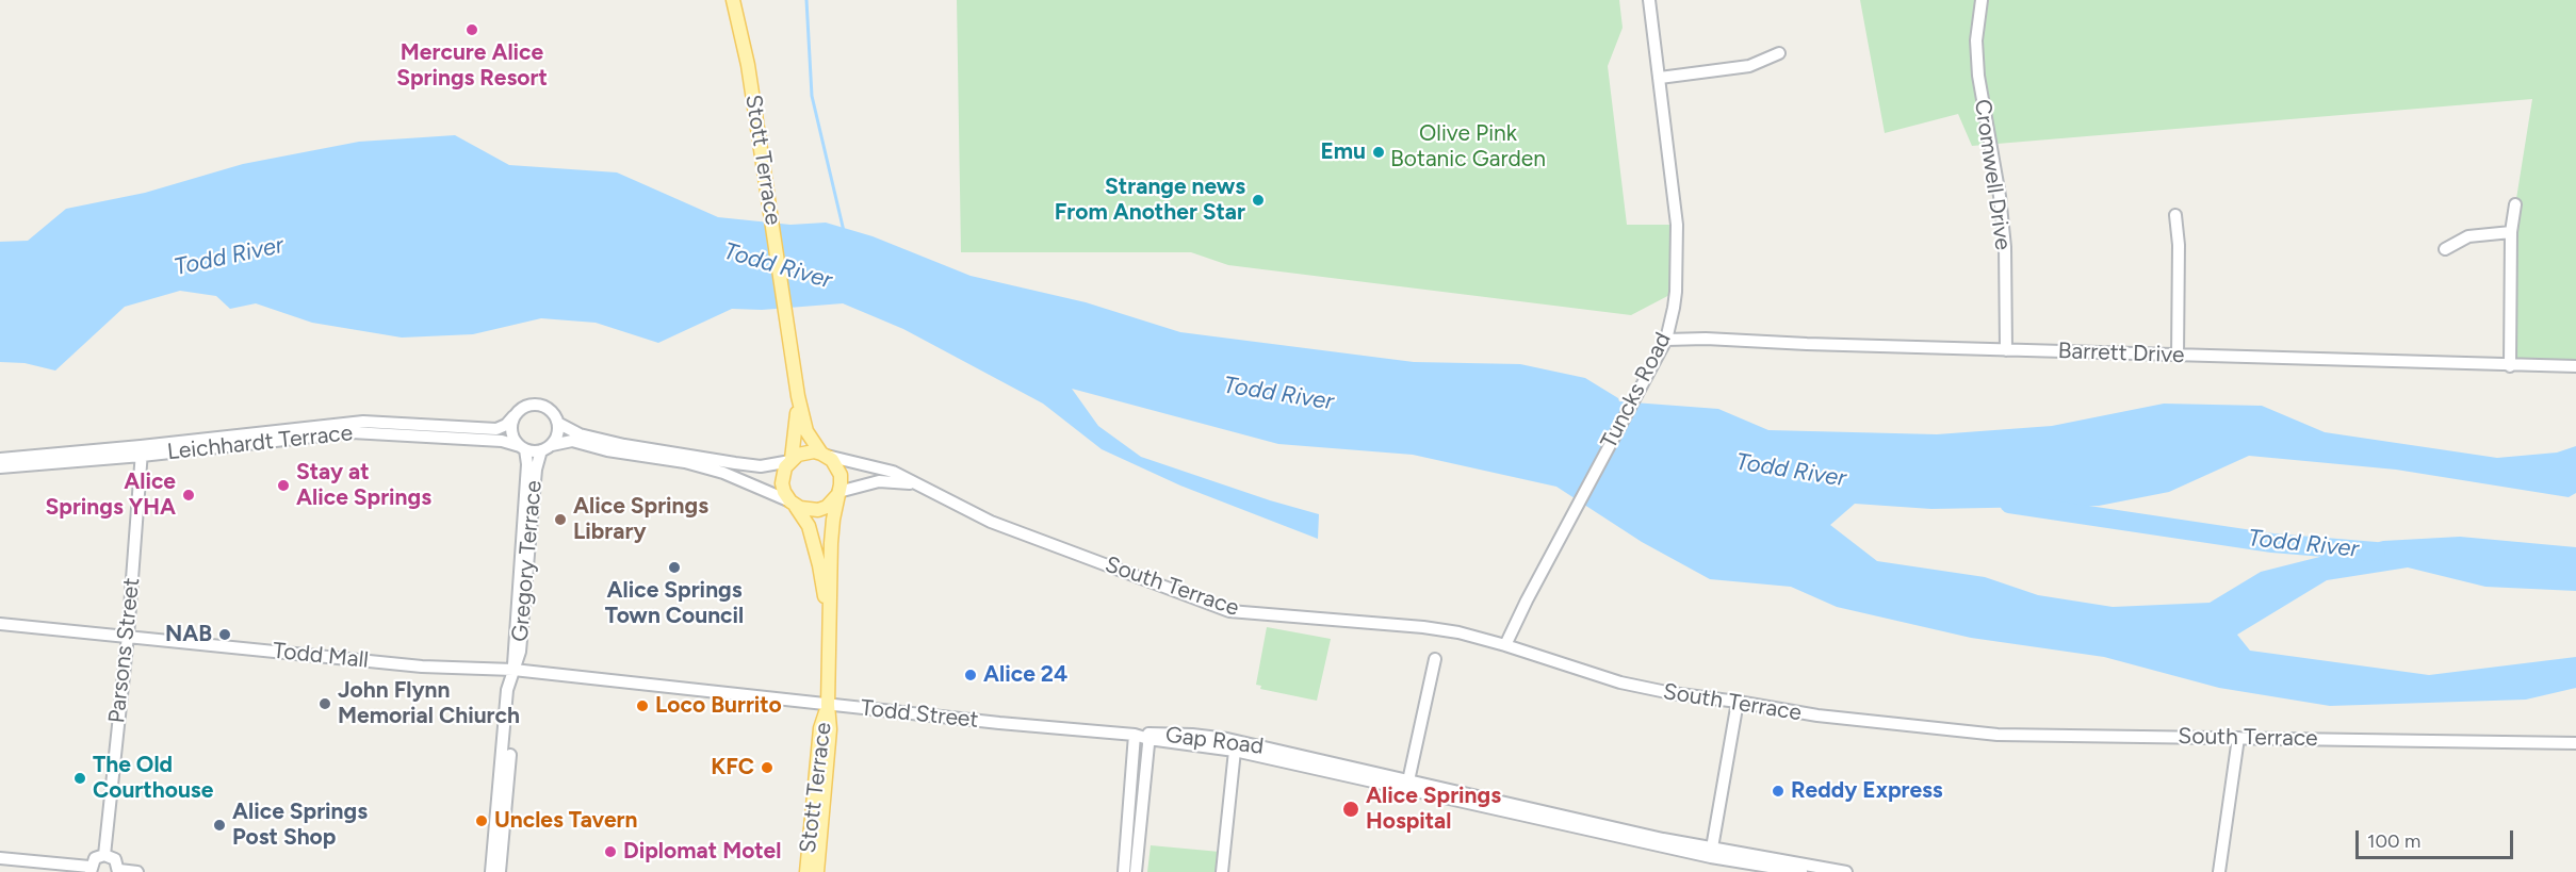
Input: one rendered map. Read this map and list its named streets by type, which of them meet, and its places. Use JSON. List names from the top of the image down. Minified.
{"streets":{"main road":["Stott Terrace"],"street":["Cromwell Drive","Barrett Drive","Tuncks Road","Leichhardt Terrace","Gregory Terrace","South Terrace","Parsons Street","Todd Mall","Todd Street","Gap Road"]},"crossings":[["Stott Terrace","South Terrace"],["Stott Terrace","Todd Street"],["Cromwell Drive","Barrett Drive"],["Barrett Drive","Tuncks Road"],["Tuncks Road","South Terrace"],["Leichhardt Terrace","Gregory Terrace"],["Leichhardt Terrace","Parsons Street"],["Gregory Terrace","Todd Mall"],["Gregory Terrace","Todd Street"],["Parsons Street","Todd Mall"],["Todd Mall","Todd Street"],["Todd Street","Gap Road"]],"water":["Todd River"],"parks":["Olive Pink Botanic Garden"],"places":["Mercure Alice Springs Resort","Emu","Strange news From Another Star","Stay at Alice Springs","Alice Springs YHA","Alice Springs Library","Alice Springs Town Council","NAB","Alice 24","John Flynn Memorial Chiurch","Loco Burrito","KFC","The Old Courthouse","Reddy Express","Alice Springs Hospital","Uncles Tavern","Alice Springs Post Shop","Diplomat Motel"],"scale_bar":"100 m"}
